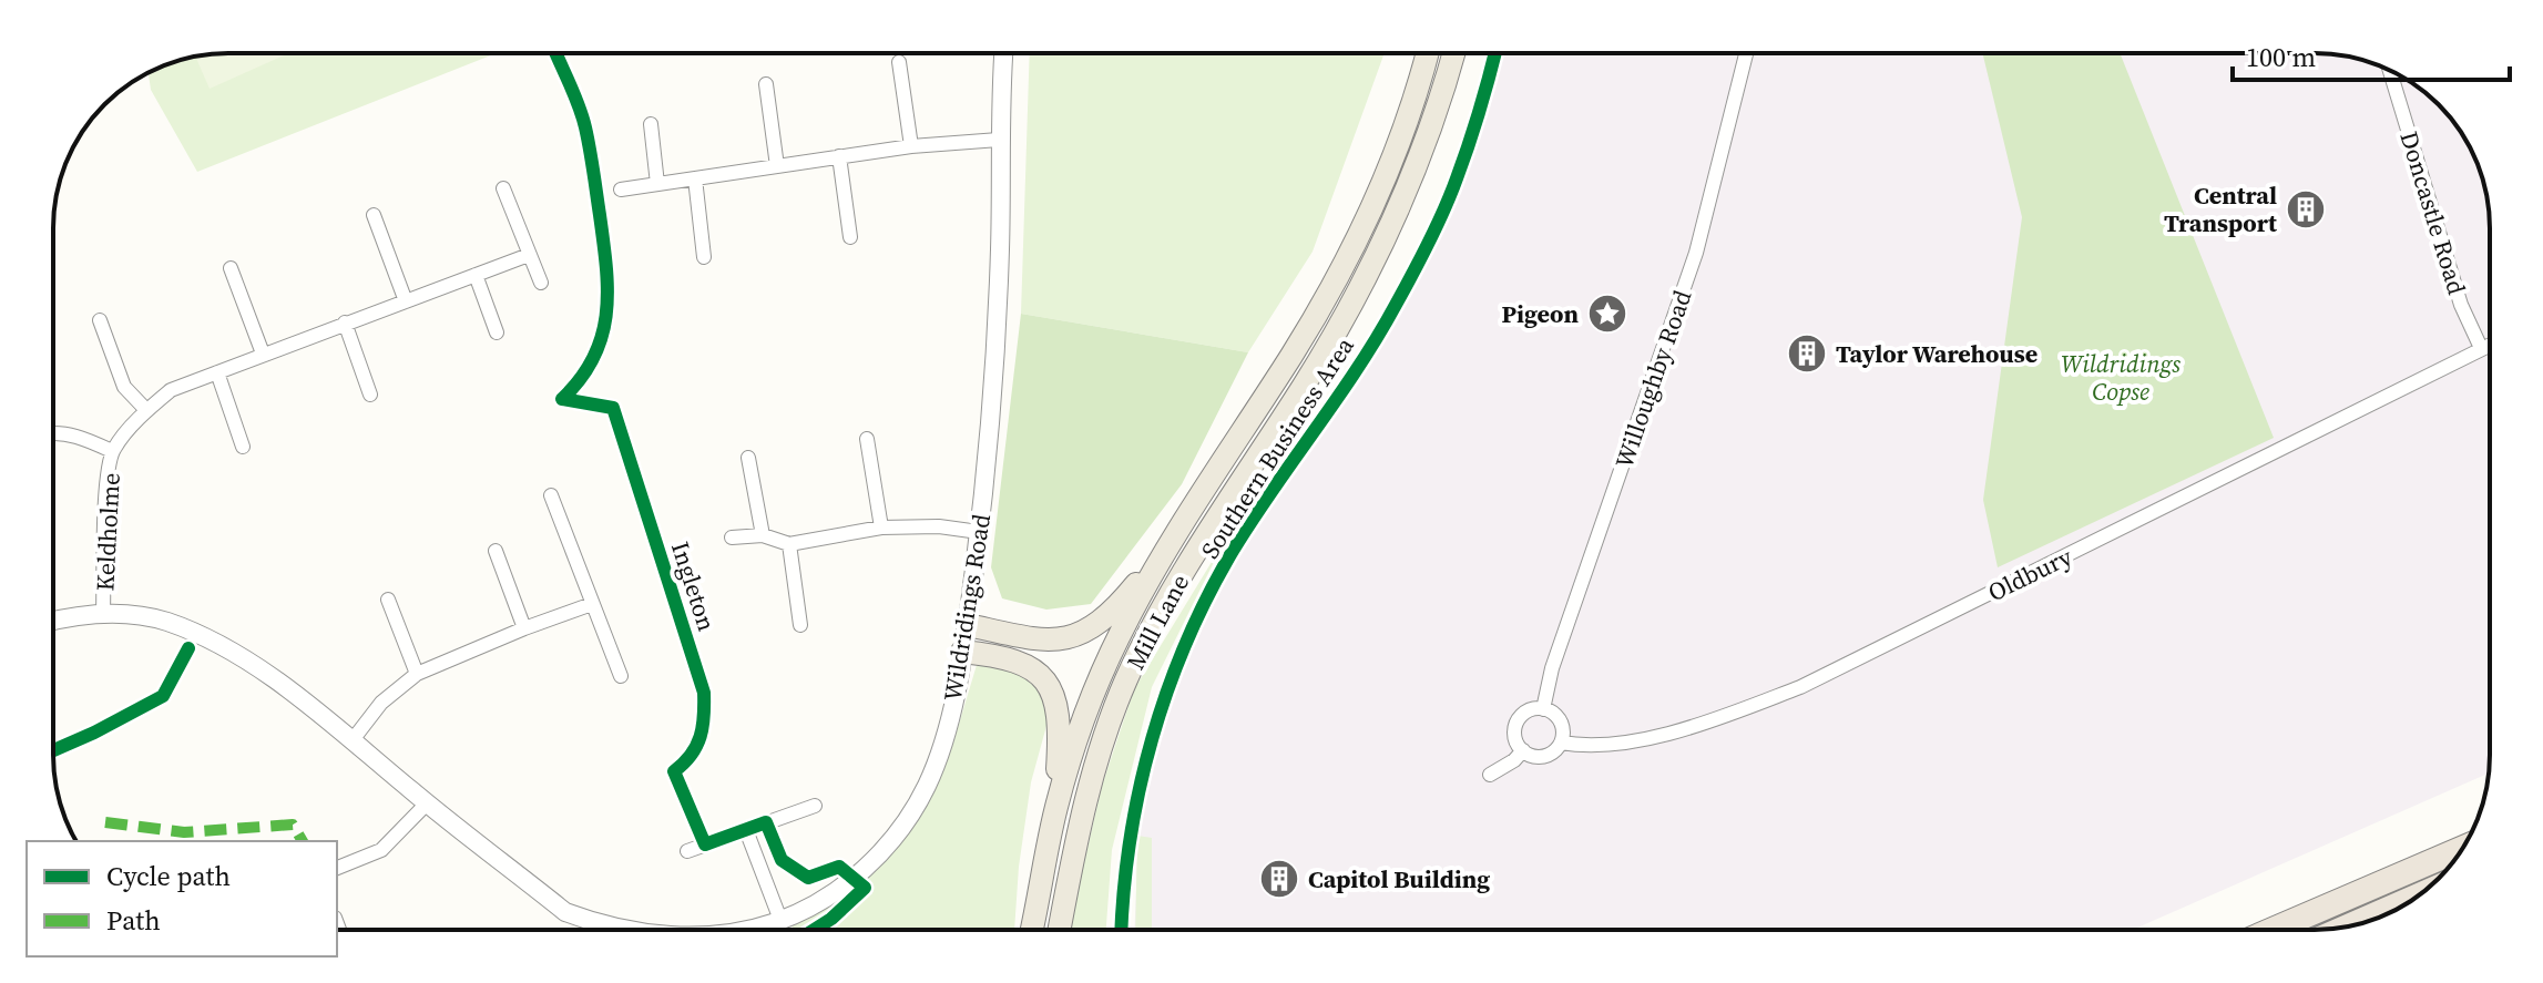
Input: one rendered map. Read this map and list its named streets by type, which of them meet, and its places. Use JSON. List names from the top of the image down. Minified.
{"streets":{"main road":["Mill Lane"],"street":["Doncastle Road","Willoughby Road","Keldholme","Oldbury","Wildridings Road"],"cycle path":["Southern Business Area","Ingleton"]},"crossings":[["Doncastle Road","Oldbury"],["Willoughby Road","Oldbury"],["Keldholme","Wildridings Road"]],"parks":["Wildridings Copse"],"places":{"building":["Central Transport","Taylor Warehouse","Capitol Building"],"place":["Pigeon"]},"legend":["Cycle path","Path"],"scale_bar":"100 m"}
